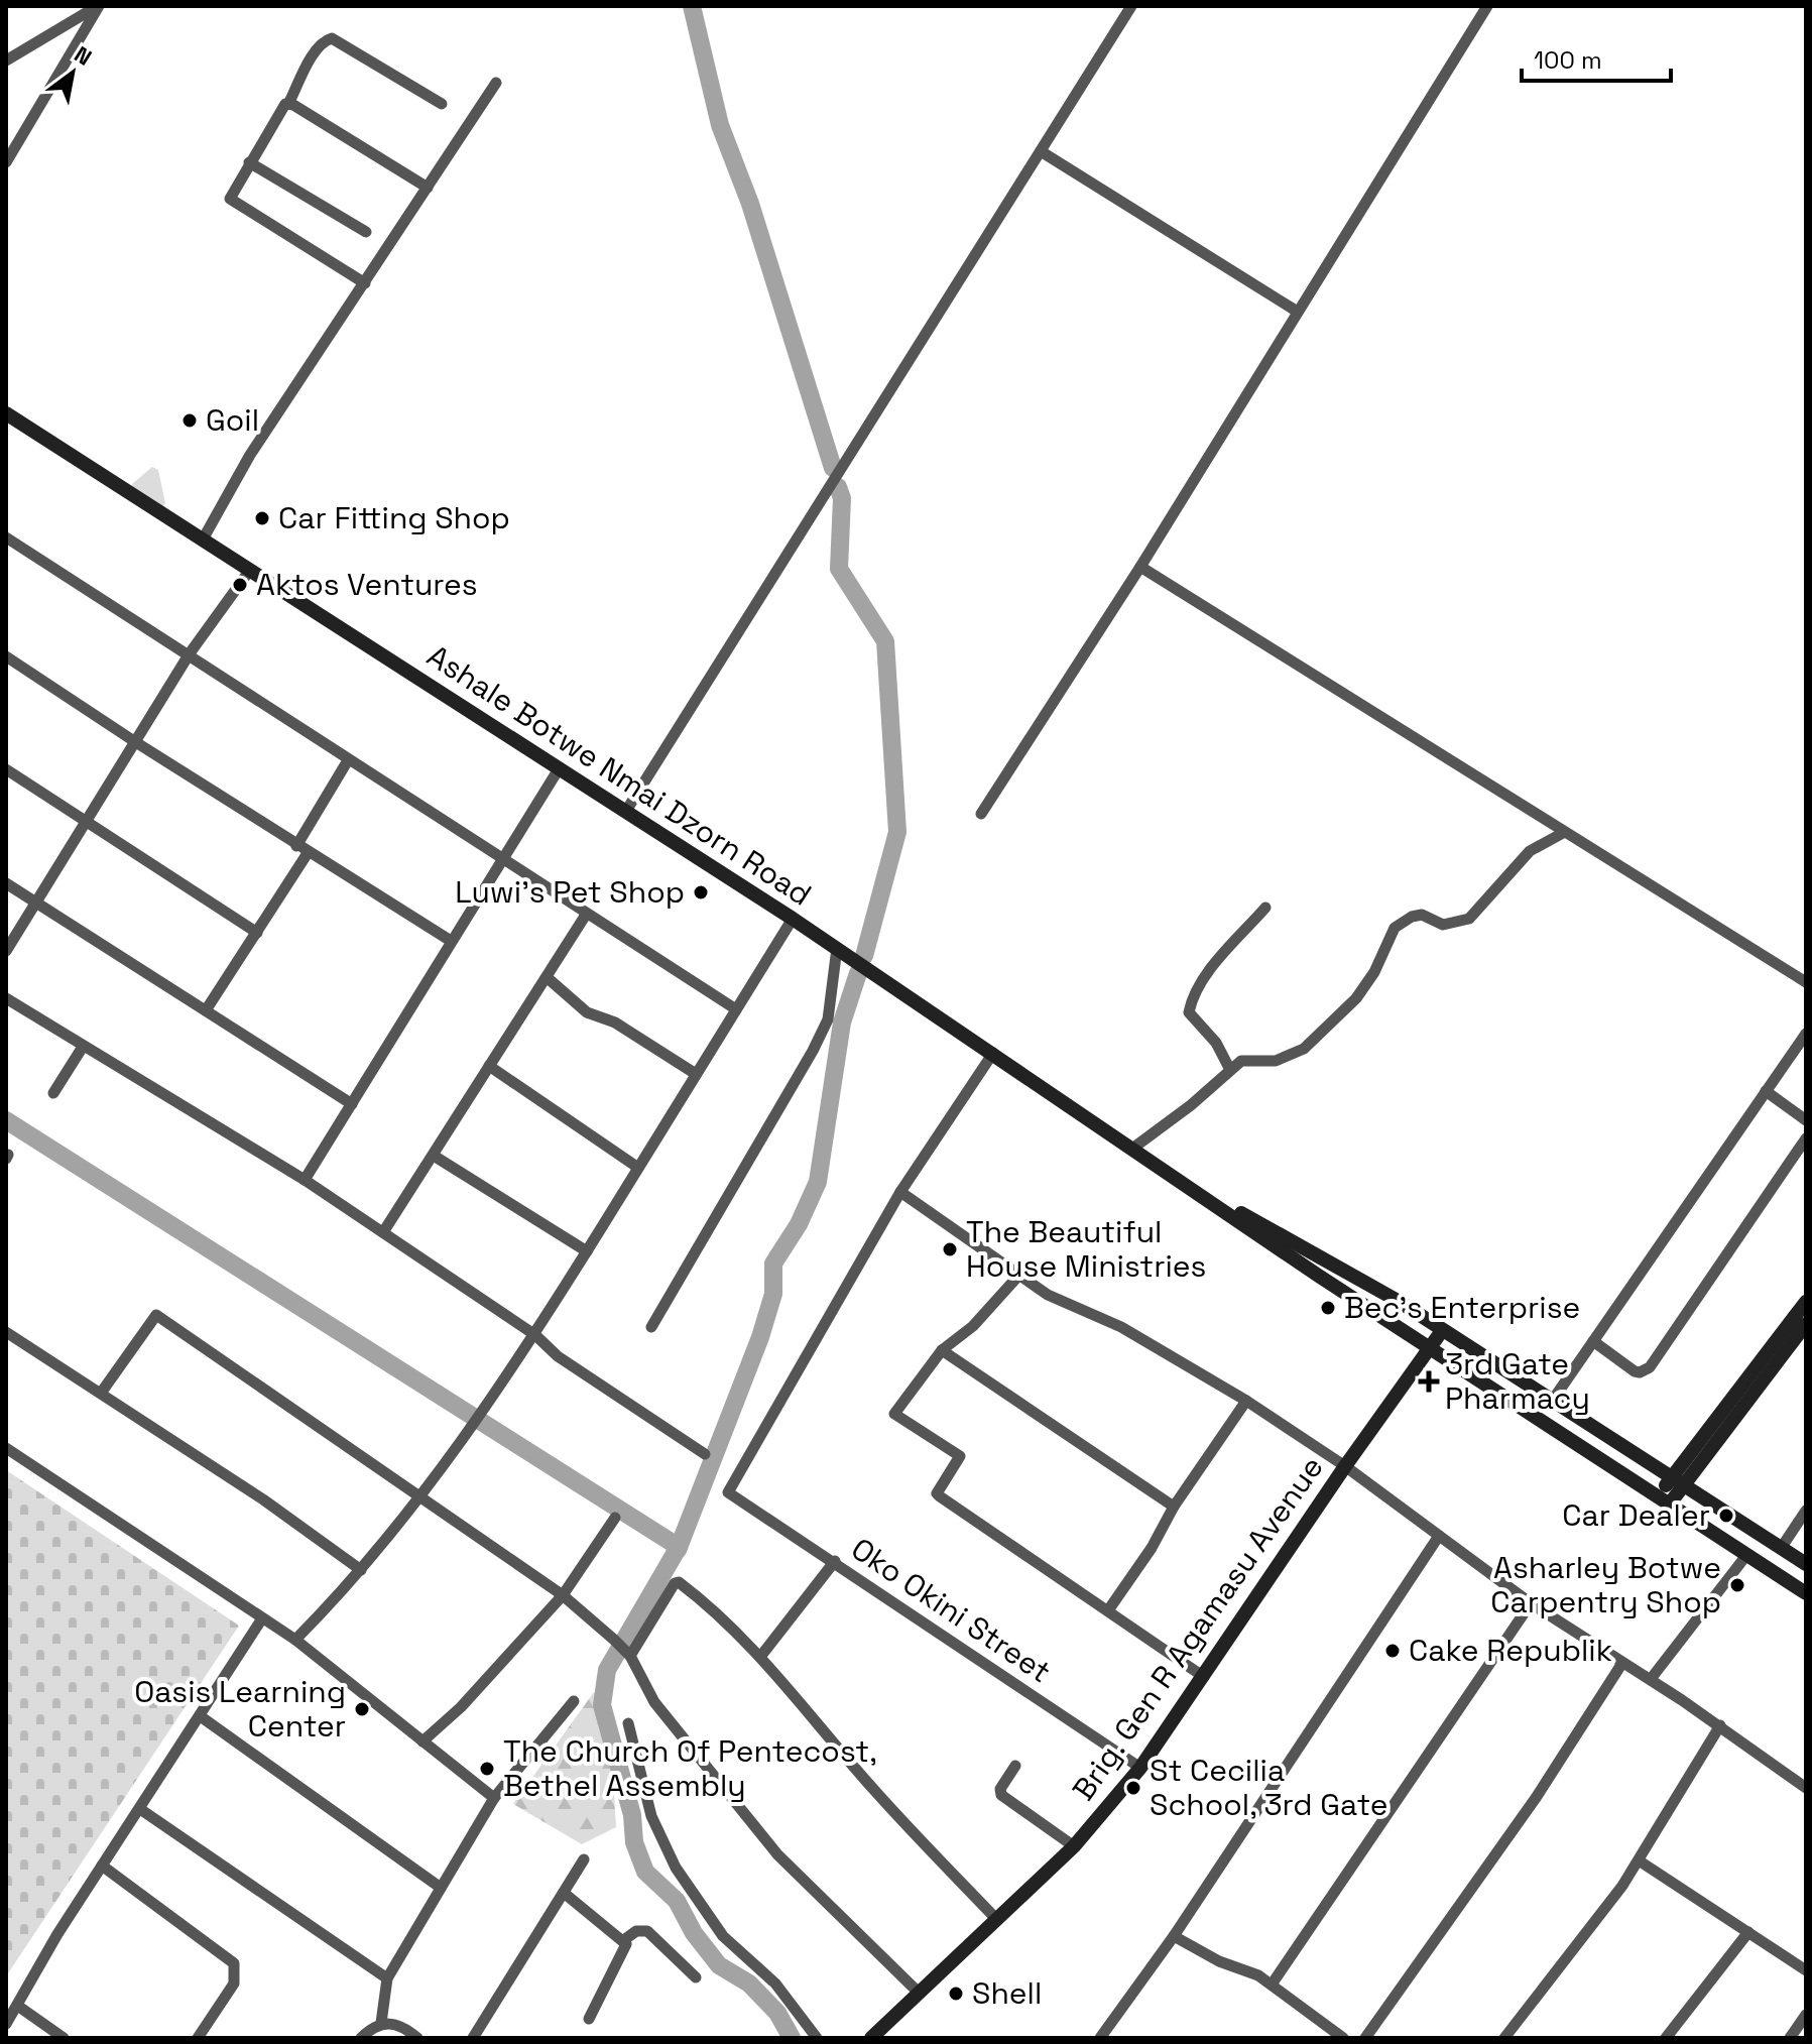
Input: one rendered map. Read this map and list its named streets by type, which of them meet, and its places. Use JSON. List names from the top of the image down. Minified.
{"streets":{"main road":["Ashale Botwe Nmai Dzorn Road","Brig. Gen R Agamasu Avenue"],"street":["Oko Okini Street"]},"crossings":[["Ashale Botwe Nmai Dzorn Road","Brig. Gen R Agamasu Avenue"],["Oko Okini Street","Brig. Gen R Agamasu Avenue"]],"places":{"other":["Goil","Car Fitting Shop","Aktos Ventures","Luwi's Pet Shop","The Beautiful House Ministries","Bec's Enterprise","Car Dealer","Asharley Botwe Carpentry Shop","Cake Republik","Oasis Learning Center","The Church Of Pentecost, Bethel Assembly","St Cecilia School, 3rd Gate","Shell"],"health":["3rd Gate Pharmacy"]},"scale_bar":"100 m","north":"top right"}
